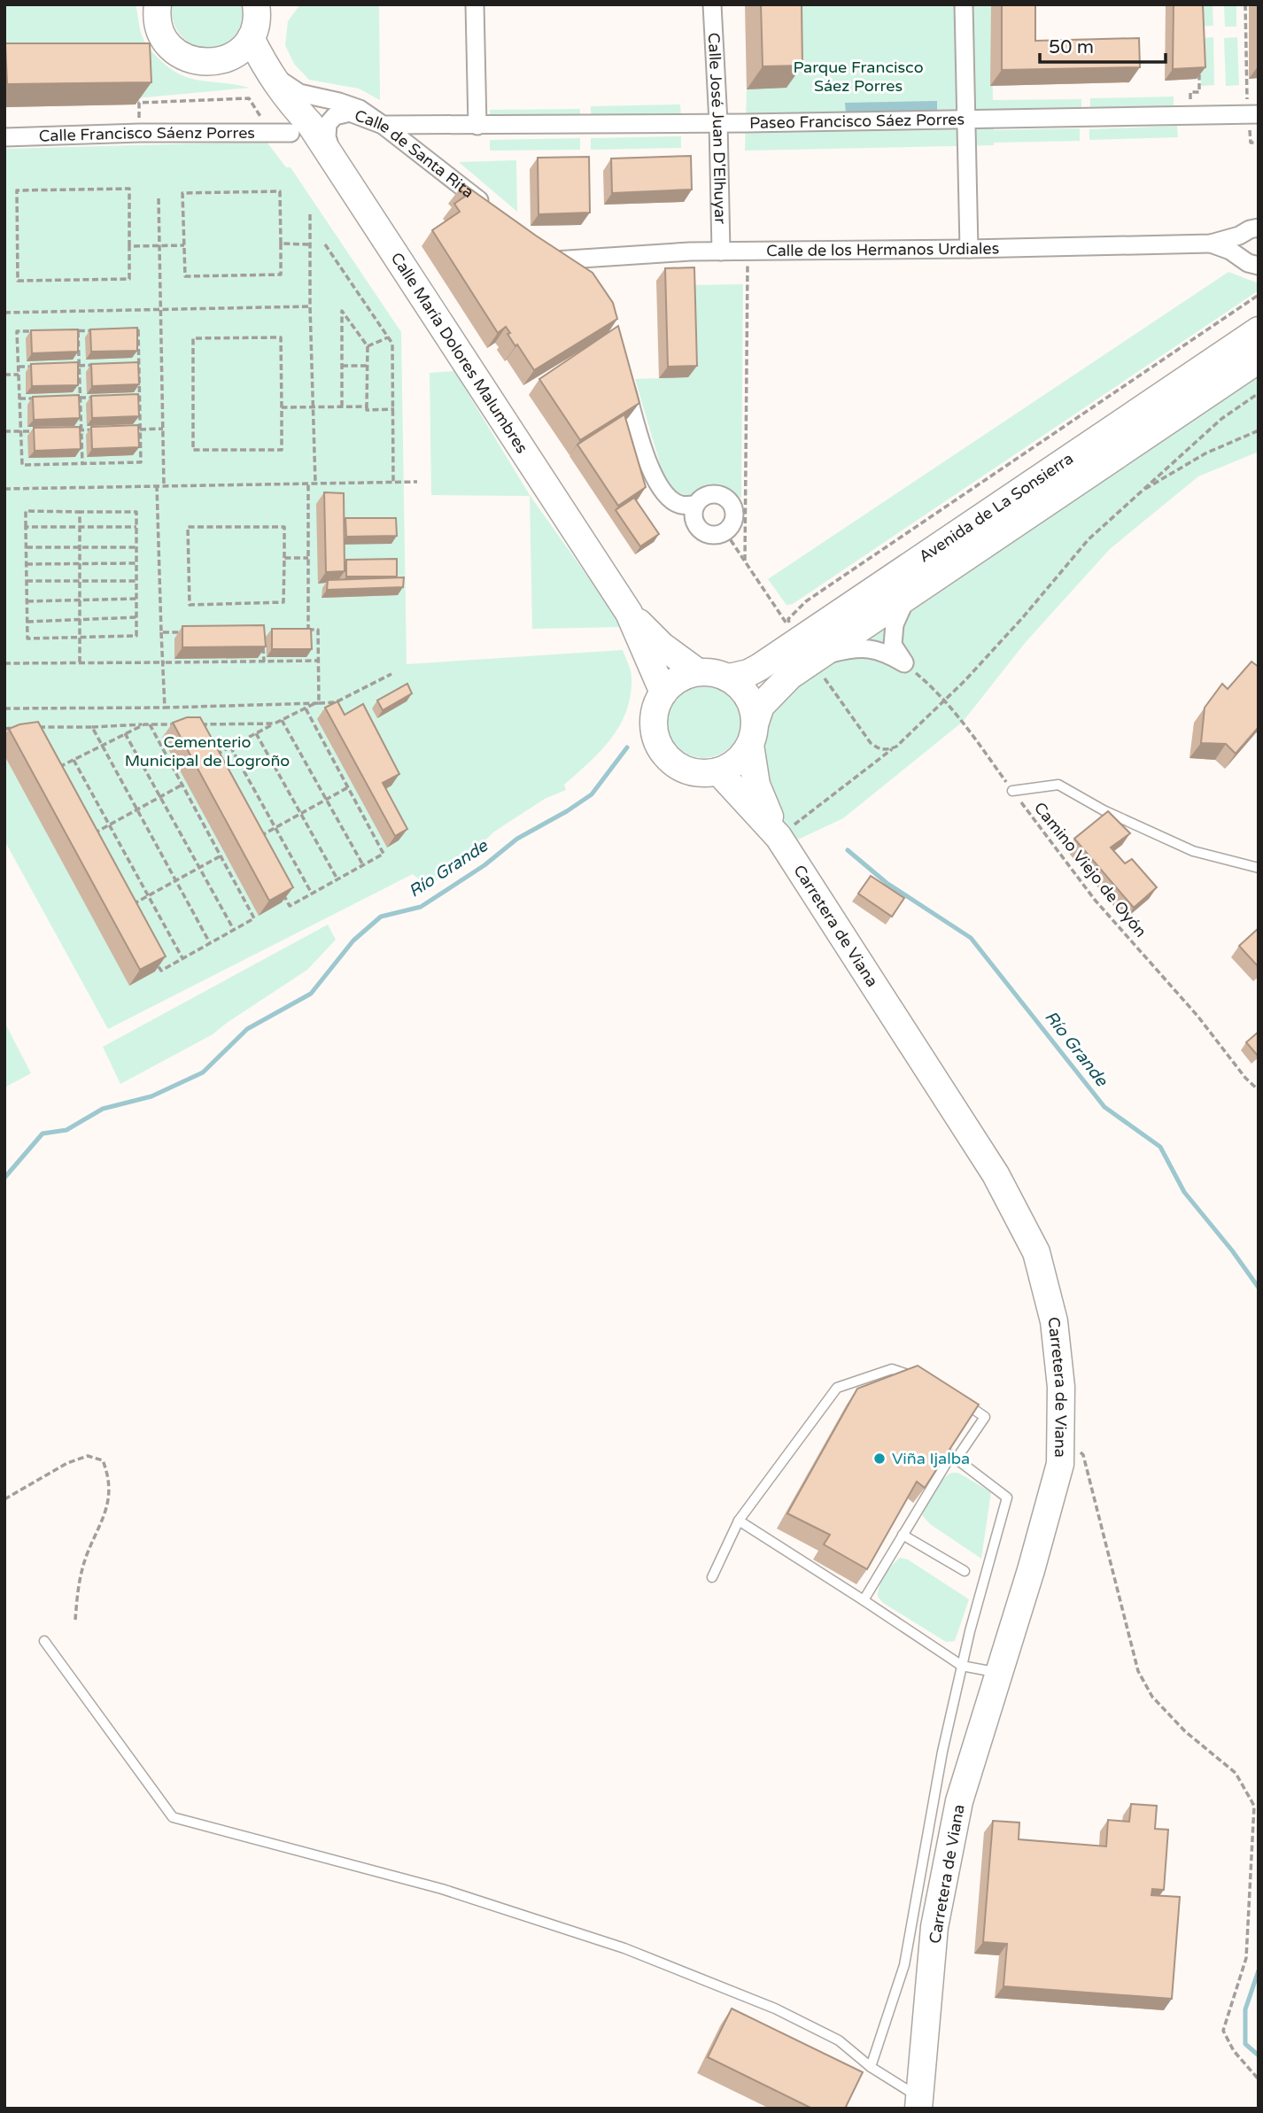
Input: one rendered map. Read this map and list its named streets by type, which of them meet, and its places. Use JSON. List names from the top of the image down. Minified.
{"streets":{"main road":["Calle María Dolores Malumbres","Avenida de La Sonsierra","Carretera de Viana"],"street":["Paseo Francisco Sáez Porres","Calle José Juan D'Elhuyar","Calle Francisco Sáenz Porres","Calle de Santa Rita","Calle de los Hermanos Urdiales"],"path":["Camino Viejo de Oyón"]},"crossings":[["Paseo Francisco Sáez Porres","Calle José Juan D'Elhuyar"],["Paseo Francisco Sáez Porres","Calle de Santa Rita"],["Calle José Juan D'Elhuyar","Calle de los Hermanos Urdiales"],["Calle de Santa Rita","Calle María Dolores Malumbres"],["Calle María Dolores Malumbres","Avenida de La Sonsierra"],["Calle María Dolores Malumbres","Carretera de Viana"],["Avenida de La Sonsierra","Carretera de Viana"]],"water":["Río Grande"],"parks":["Parque Francisco Sáez Porres","Cementerio Municipal de Logroño"],"places":["Viña Ijalba"],"scale_bar":"50 m"}
